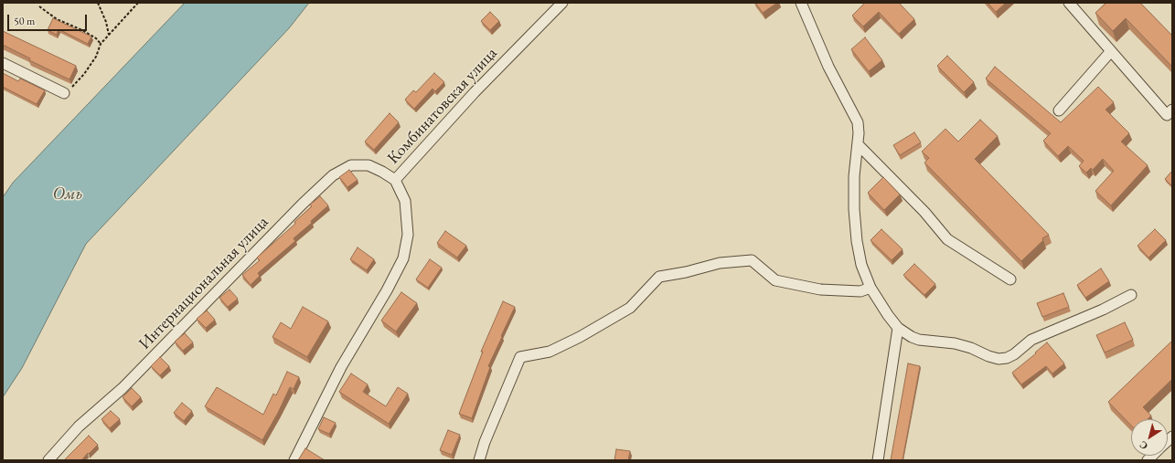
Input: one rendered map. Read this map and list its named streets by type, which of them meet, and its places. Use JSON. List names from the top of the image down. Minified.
{"streets":{"street":["Комбинатовская улица","Интернациональная улица"]},"crossings":[["Комбинатовская улица","Интернациональная улица"]],"water":["Омь"],"scale_bar":"50 m","north":"bottom left"}
